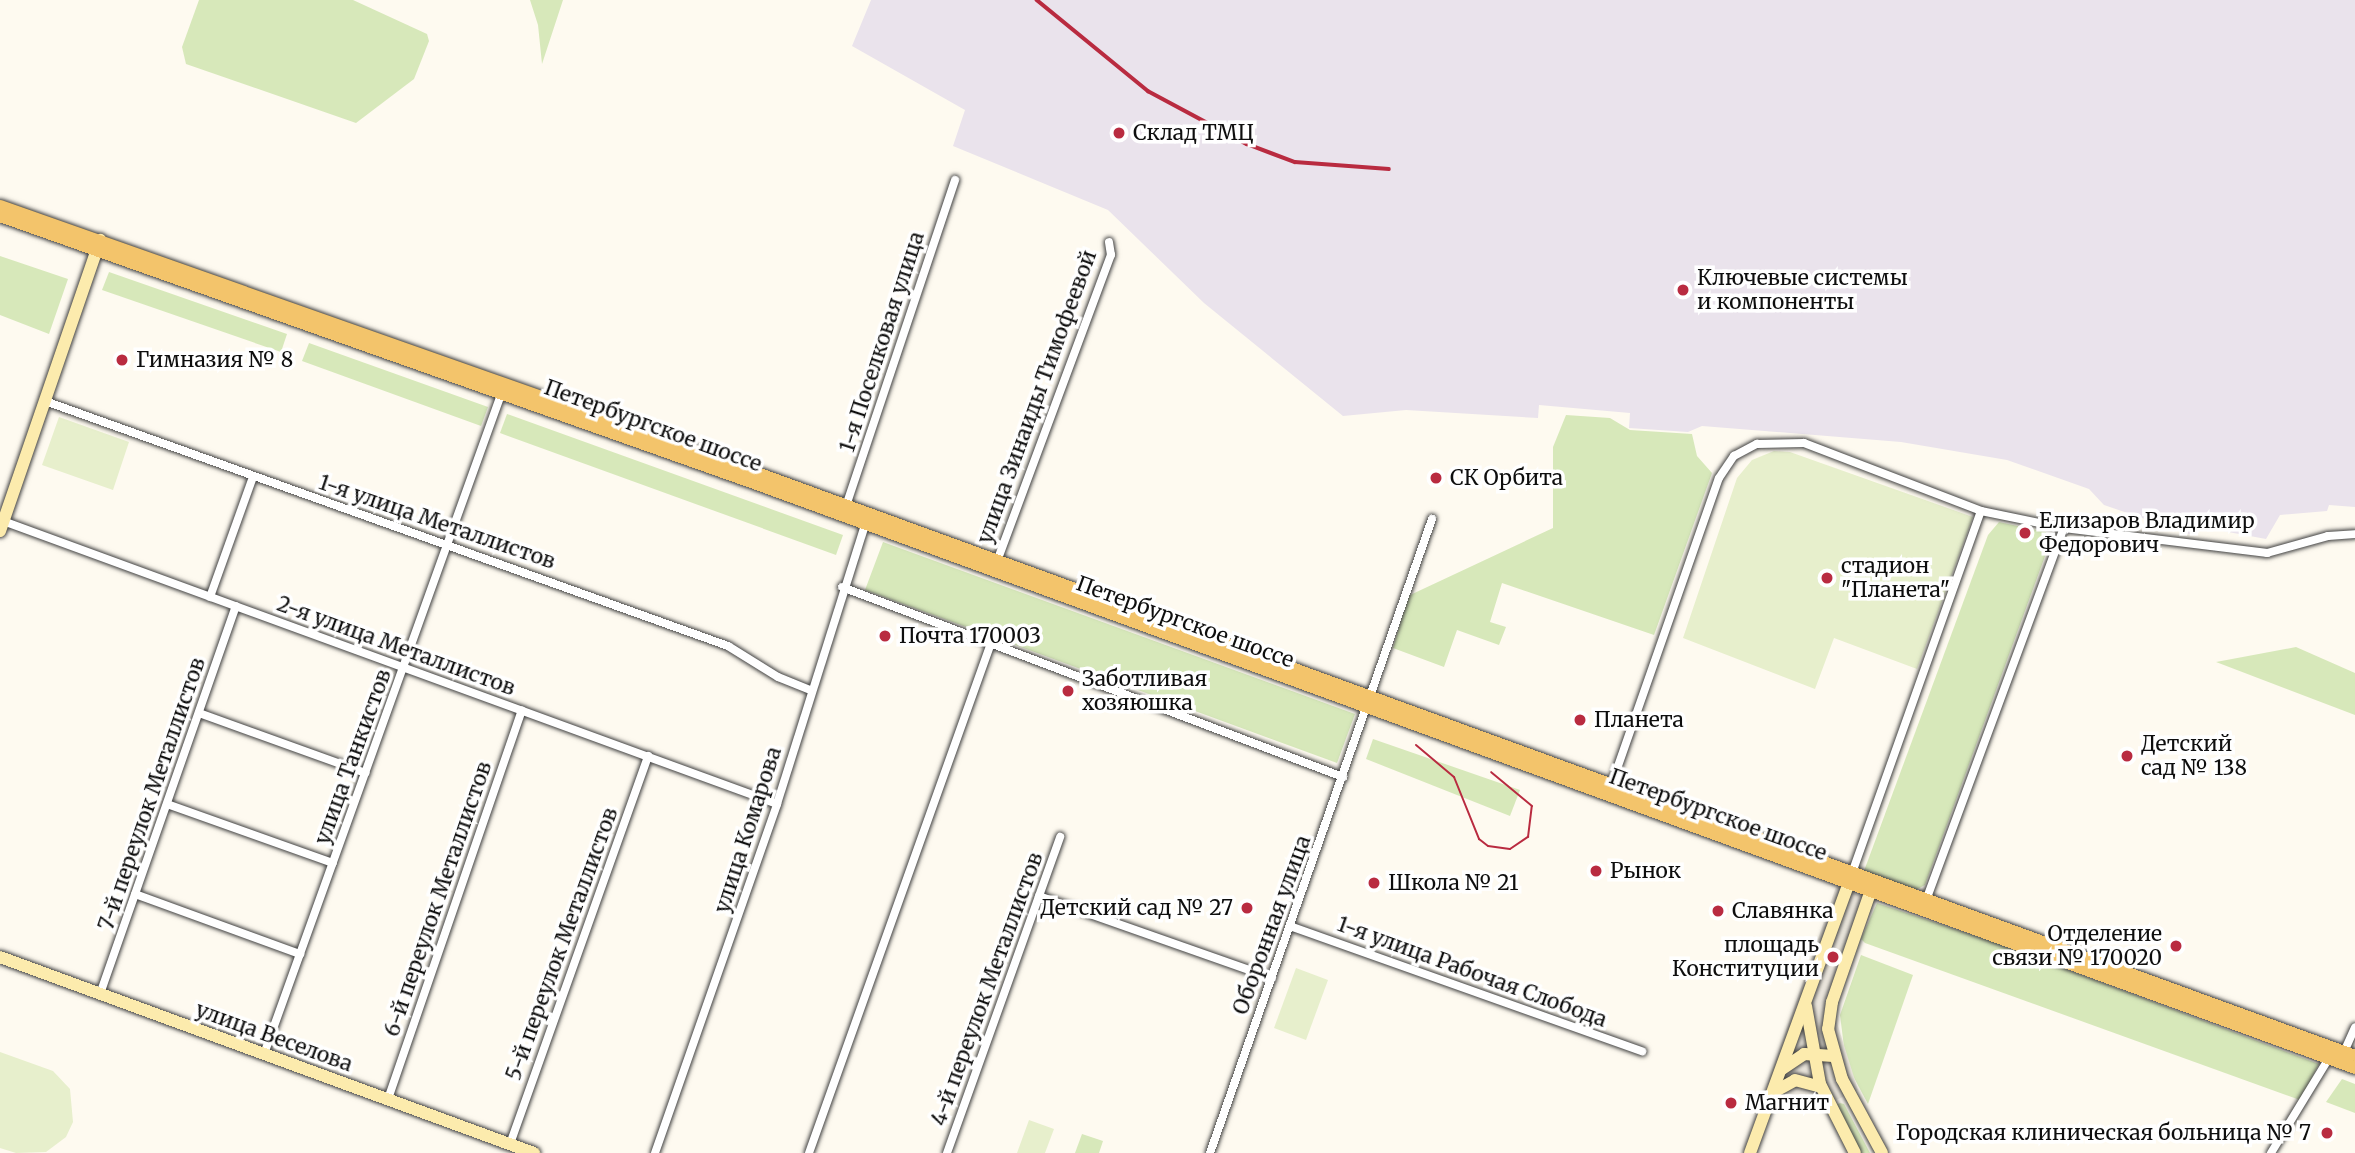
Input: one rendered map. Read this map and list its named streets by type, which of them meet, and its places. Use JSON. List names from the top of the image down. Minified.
{"streets":{"main road":["Петербургское шоссе"],"street":["1-я Поселковая улица","улица Зинаиды Тимофеевой","1-я улица Металлистов","2-я улица Металлистов","улица Танкистов","7-й переулок Металлистов","улица Комарова","6-й переулок Металлистов","Оборонная улица","5-й переулок Металлистов","1-я улица Рабочая Слобода","4-й переулок Металлистов","улица Веселова"]},"crossings":[["1-я Поселковая улица","Петербургское шоссе"],["улица Зинаиды Тимофеевой","Петербургское шоссе"],["Петербургское шоссе","улица Танкистов"],["Петербургское шоссе","улица Комарова"],["Петербургское шоссе","Оборонная улица"],["1-я улица Металлистов","улица Танкистов"],["1-я улица Металлистов","улица Комарова"],["2-я улица Металлистов","улица Танкистов"],["2-я улица Металлистов","7-й переулок Металлистов"],["2-я улица Металлистов","улица Комарова"],["2-я улица Металлистов","6-й переулок Металлистов"],["2-я улица Металлистов","5-й переулок Металлистов"],["улица Танкистов","улица Веселова"],["7-й переулок Металлистов","улица Веселова"],["6-й переулок Металлистов","улица Веселова"],["Оборонная улица","1-я улица Рабочая Слобода"],["5-й переулок Металлистов","улица Веселова"]],"places":["Склад ТМЦ","Ключевые системы и компоненты","Гимназия № 8","СК Орбита","Елизаров Владимир Федорович","стадион \"Планета\"","Почта 170003","Заботливая хозяюшка","Планета","Детский сад № 138","Рынок","Школа № 21","Детский сад № 27","Славянка","Отделение связи № 170020","площадь Конституции","Магнит","Городская клиническая больница № 7"]}
